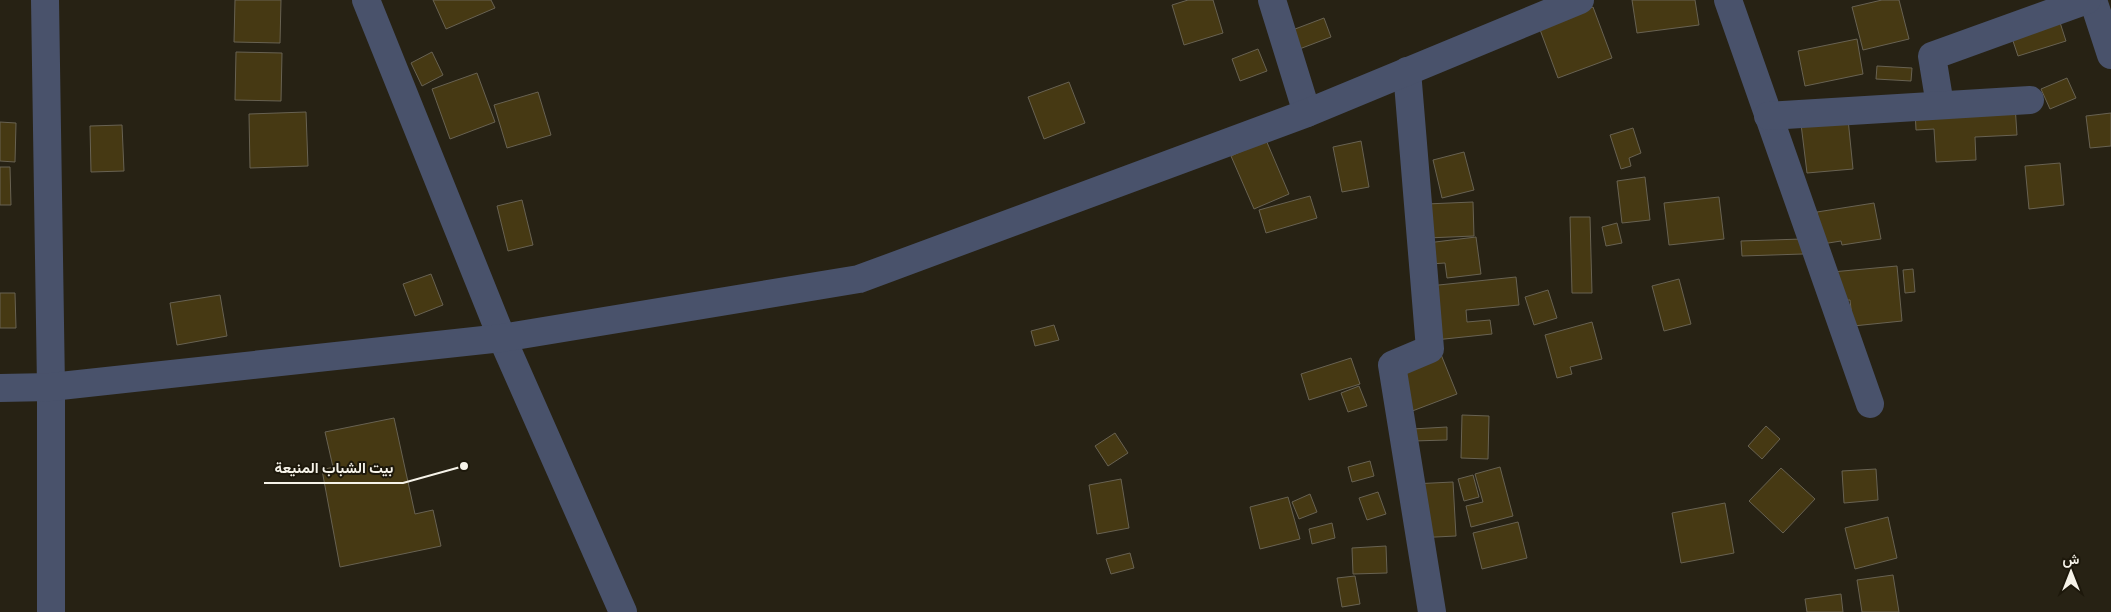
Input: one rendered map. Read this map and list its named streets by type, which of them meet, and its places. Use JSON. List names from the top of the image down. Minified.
{"places":["بيت الشباب المنيعة"],"north":"top"}
